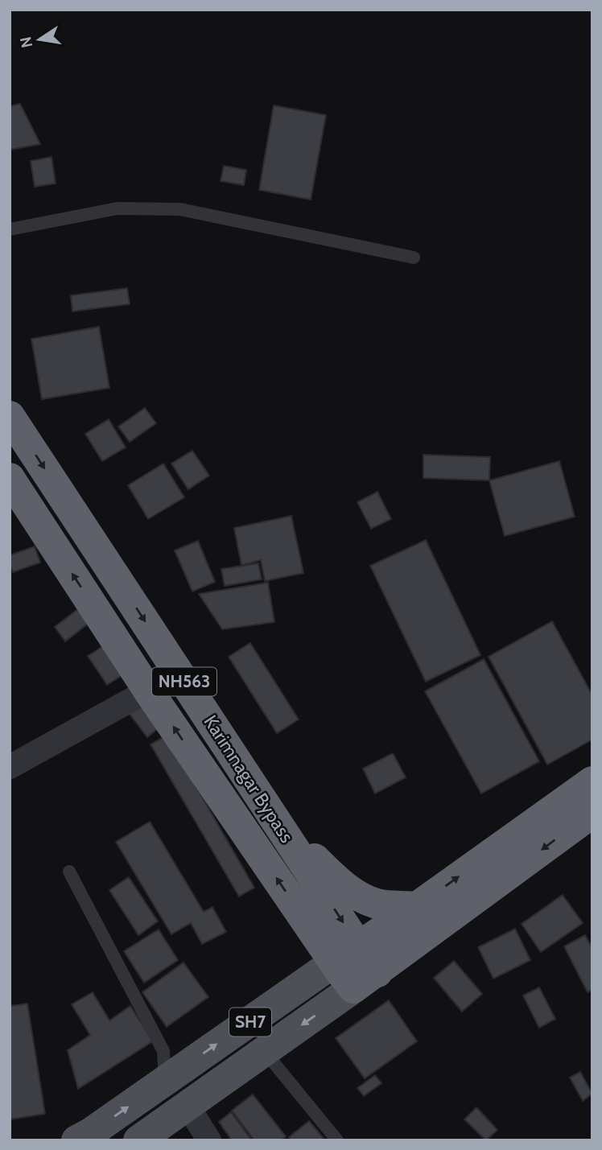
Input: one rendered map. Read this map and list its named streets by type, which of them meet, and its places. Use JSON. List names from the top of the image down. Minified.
{"streets":{"highway":["NH563","Karimnagar Bypass"],"main road":["SH7"]},"crossings":[["Karimnagar Bypass","SH7"]],"north":"left"}
